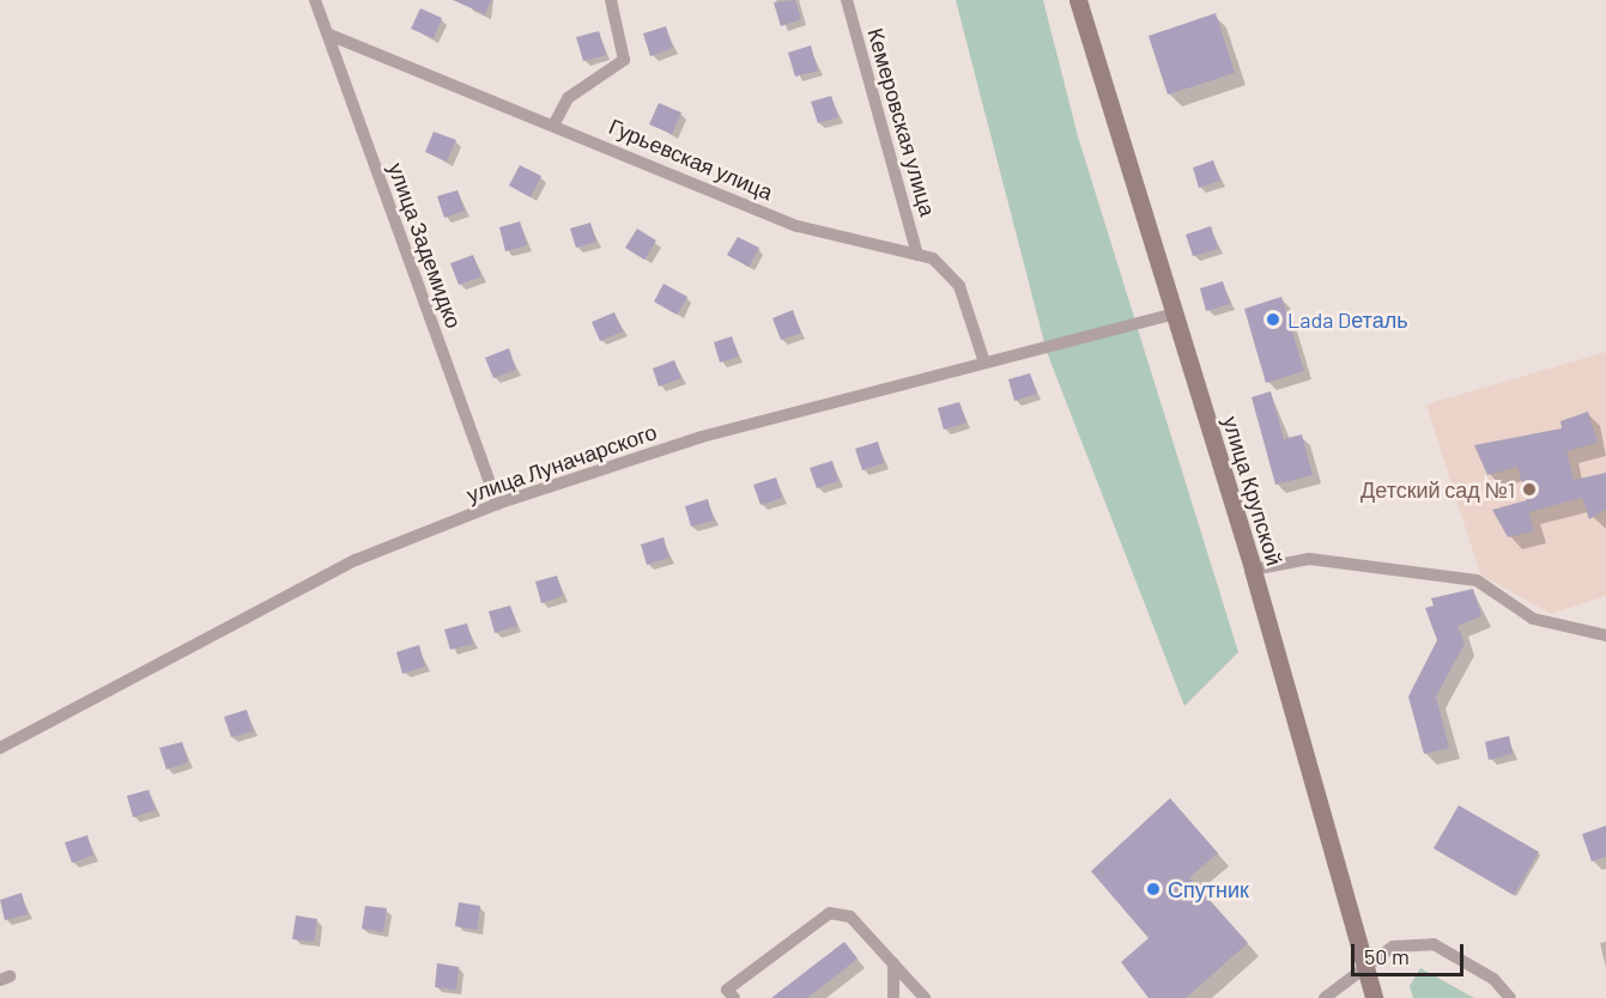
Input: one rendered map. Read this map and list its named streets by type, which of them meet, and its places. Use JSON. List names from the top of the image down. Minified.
{"streets":{"street":["Кемеровская улица","Гурьевская улица","улица Задемидко","улица Луначарского","улица Крупской"]},"crossings":[["Кемеровская улица","Гурьевская улица"],["Гурьевская улица","улица Задемидко"],["Гурьевская улица","улица Луначарского"],["улица Задемидко","улица Луначарского"],["улица Луначарского","улица Крупской"]],"places":["Lada Dеталь","Детский сад №1","Спутник"],"scale_bar":"50 m"}
